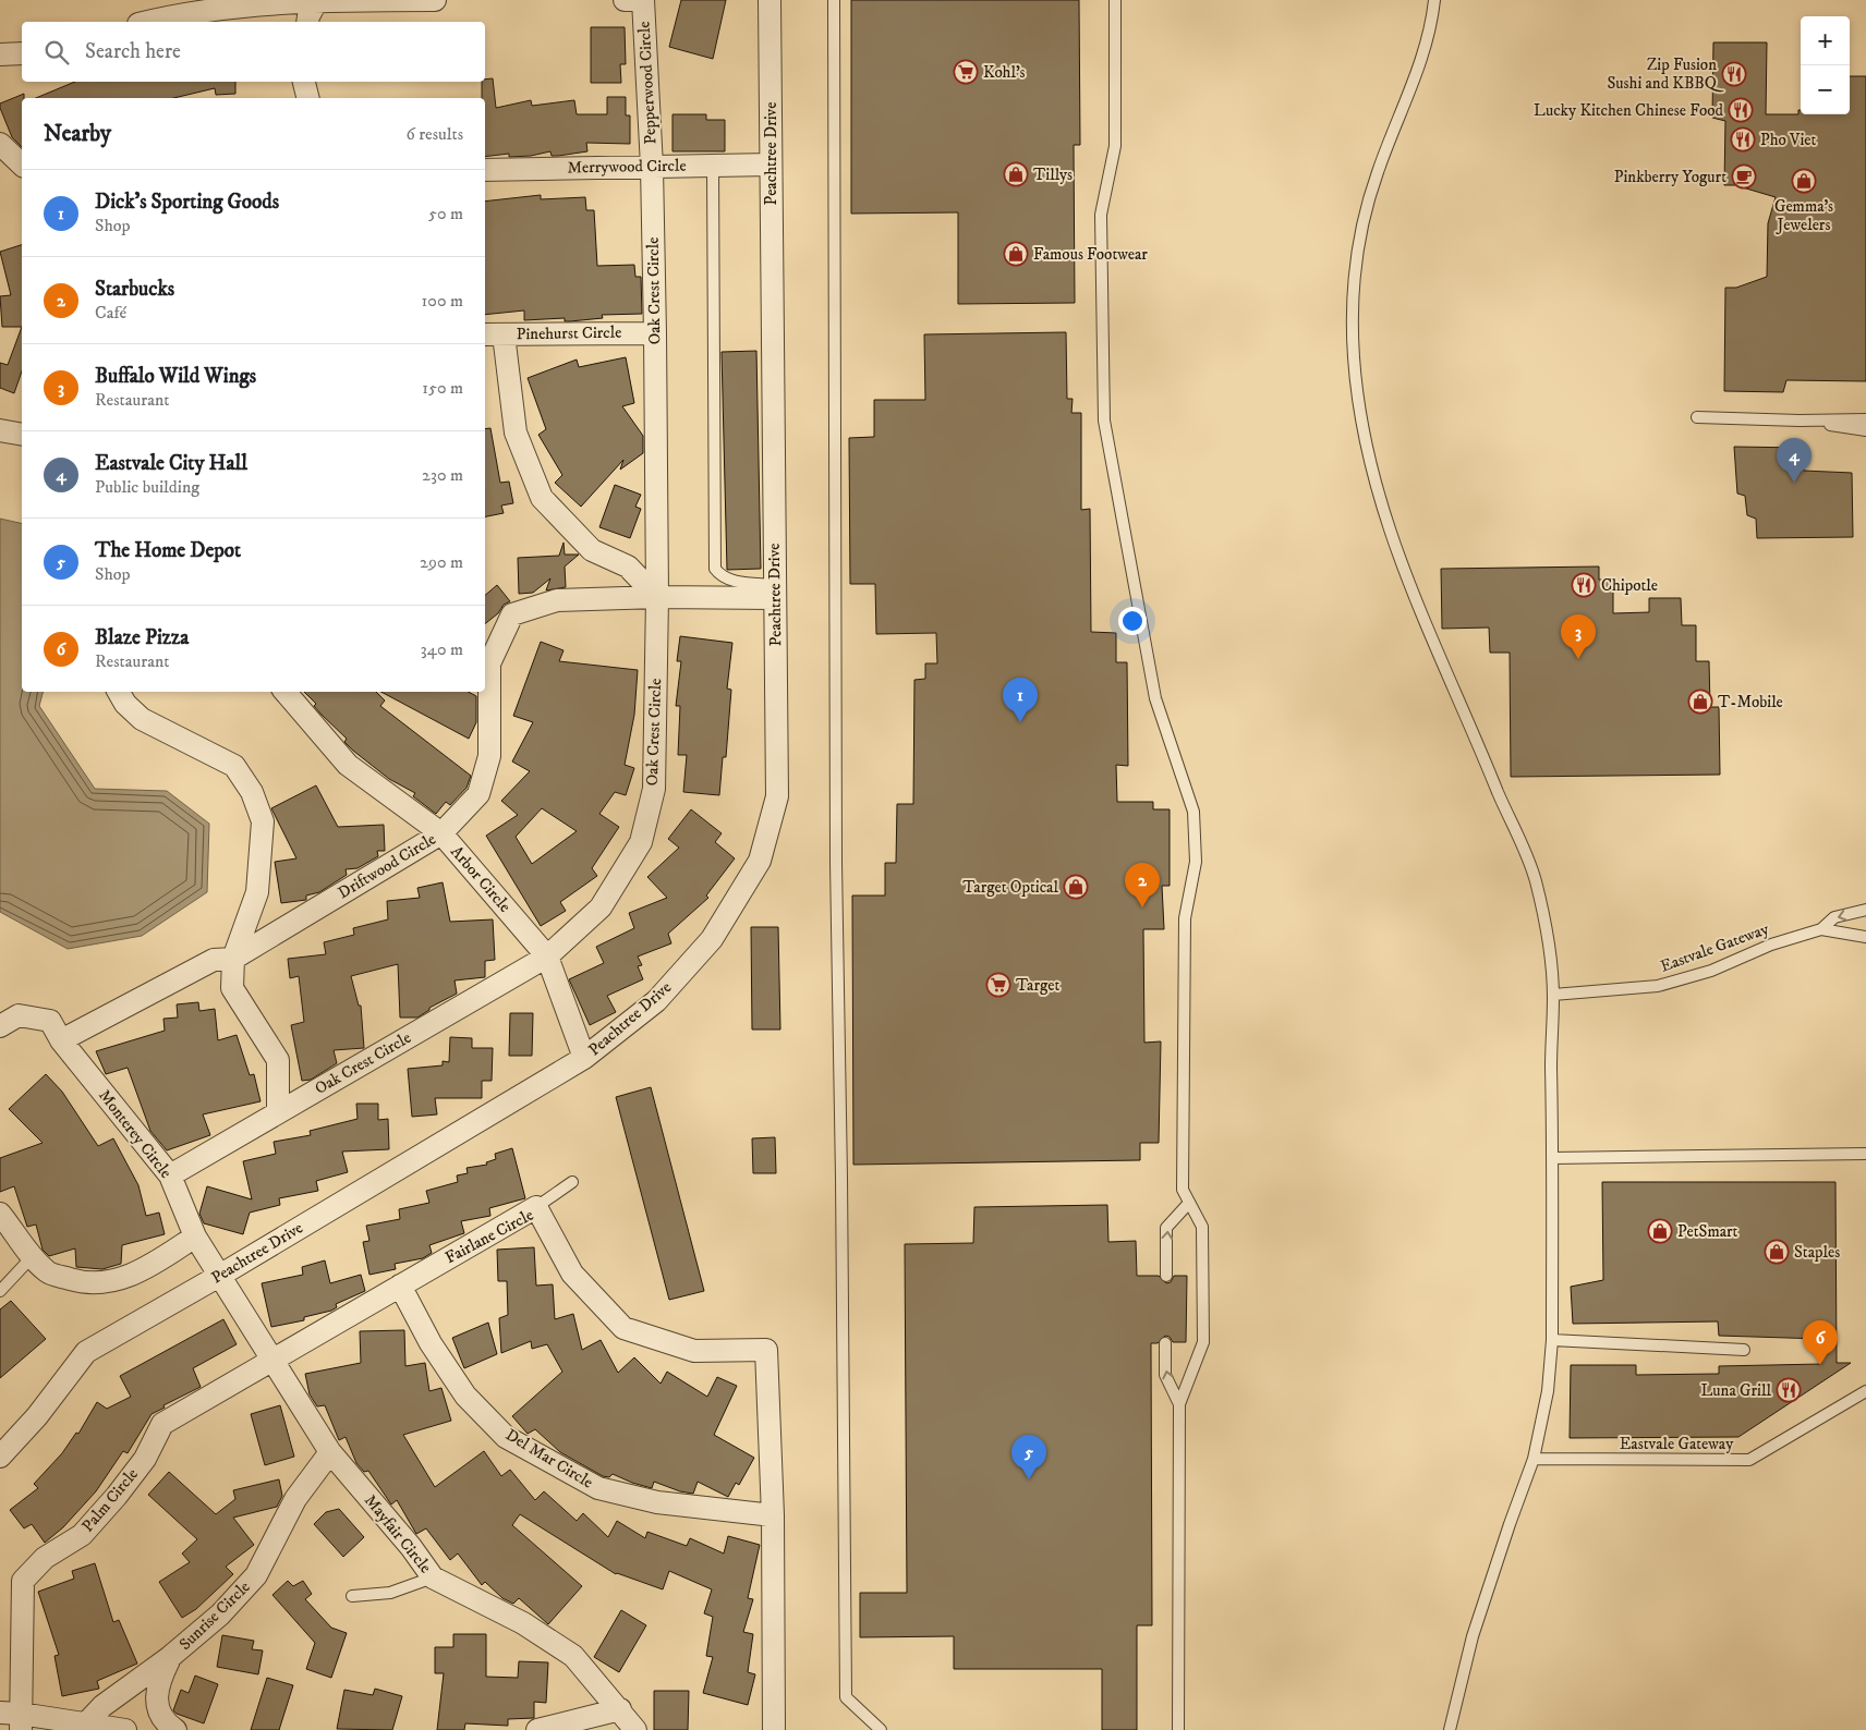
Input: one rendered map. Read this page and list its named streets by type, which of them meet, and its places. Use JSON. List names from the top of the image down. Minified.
{"streets":{"street":["Pepperwood Circle","Peachtree Drive","Merrywood Circle","Oak Crest Circle","Pinehurst Circle","Driftwood Circle","Arbor Circle","Monterey Circle","Fairlane Circle","Del Mar Circle","Palm Circle","Mayfair Circle","Sunrise Circle"],"lane":["Eastvale Gateway"]},"crossings":[["Pepperwood Circle","Merrywood Circle"],["Pepperwood Circle","Oak Crest Circle"],["Peachtree Drive","Merrywood Circle"],["Peachtree Drive","Driftwood Circle"],["Peachtree Drive","Arbor Circle"],["Peachtree Drive","Monterey Circle"],["Peachtree Drive","Mayfair Circle"],["Merrywood Circle","Oak Crest Circle"],["Oak Crest Circle","Pinehurst Circle"],["Oak Crest Circle","Driftwood Circle"],["Oak Crest Circle","Arbor Circle"],["Oak Crest Circle","Monterey Circle"],["Driftwood Circle","Arbor Circle"],["Driftwood Circle","Monterey Circle"],["Monterey Circle","Mayfair Circle"],["Fairlane Circle","Del Mar Circle"],["Fairlane Circle","Palm Circle"],["Fairlane Circle","Mayfair Circle"],["Palm Circle","Mayfair Circle"],["Mayfair Circle","Sunrise Circle"]],"places":{"supermarket":["Kohl's","Target"],"restaurant":["Zip Fusion Sushi and KBBQ","Lucky Kitchen Chinese Food","Pho Viet","Chipotle","Luna Grill"],"shop":["Tillys","Gemma’s Jewelers","Famous Footwear","T-Mobile","Target Optical","PetSmart","Staples"],"cafe":["Pinkberry Yogurt"]},"page":{"map_buttons":["+","−"],"search":"Search here","heading":["Nearby","6 results"],"list":[{"mark":"1","name":"Dick's Sporting Goods","note":"Shop","value":"50 m"},{"mark":"2","name":"Starbucks","note":"Café","value":"100 m"},{"mark":"3","name":"Buffalo Wild Wings","note":"Restaurant","value":"150 m"},{"mark":"4","name":"Eastvale City Hall","note":"Public building","value":"230 m"},{"mark":"5","name":"The Home Depot","note":"Shop","value":"290 m"},{"mark":"6","name":"Blaze Pizza","note":"Restaurant","value":"340 m"}],"pins":["4","3","1","2","6","5"]}}
